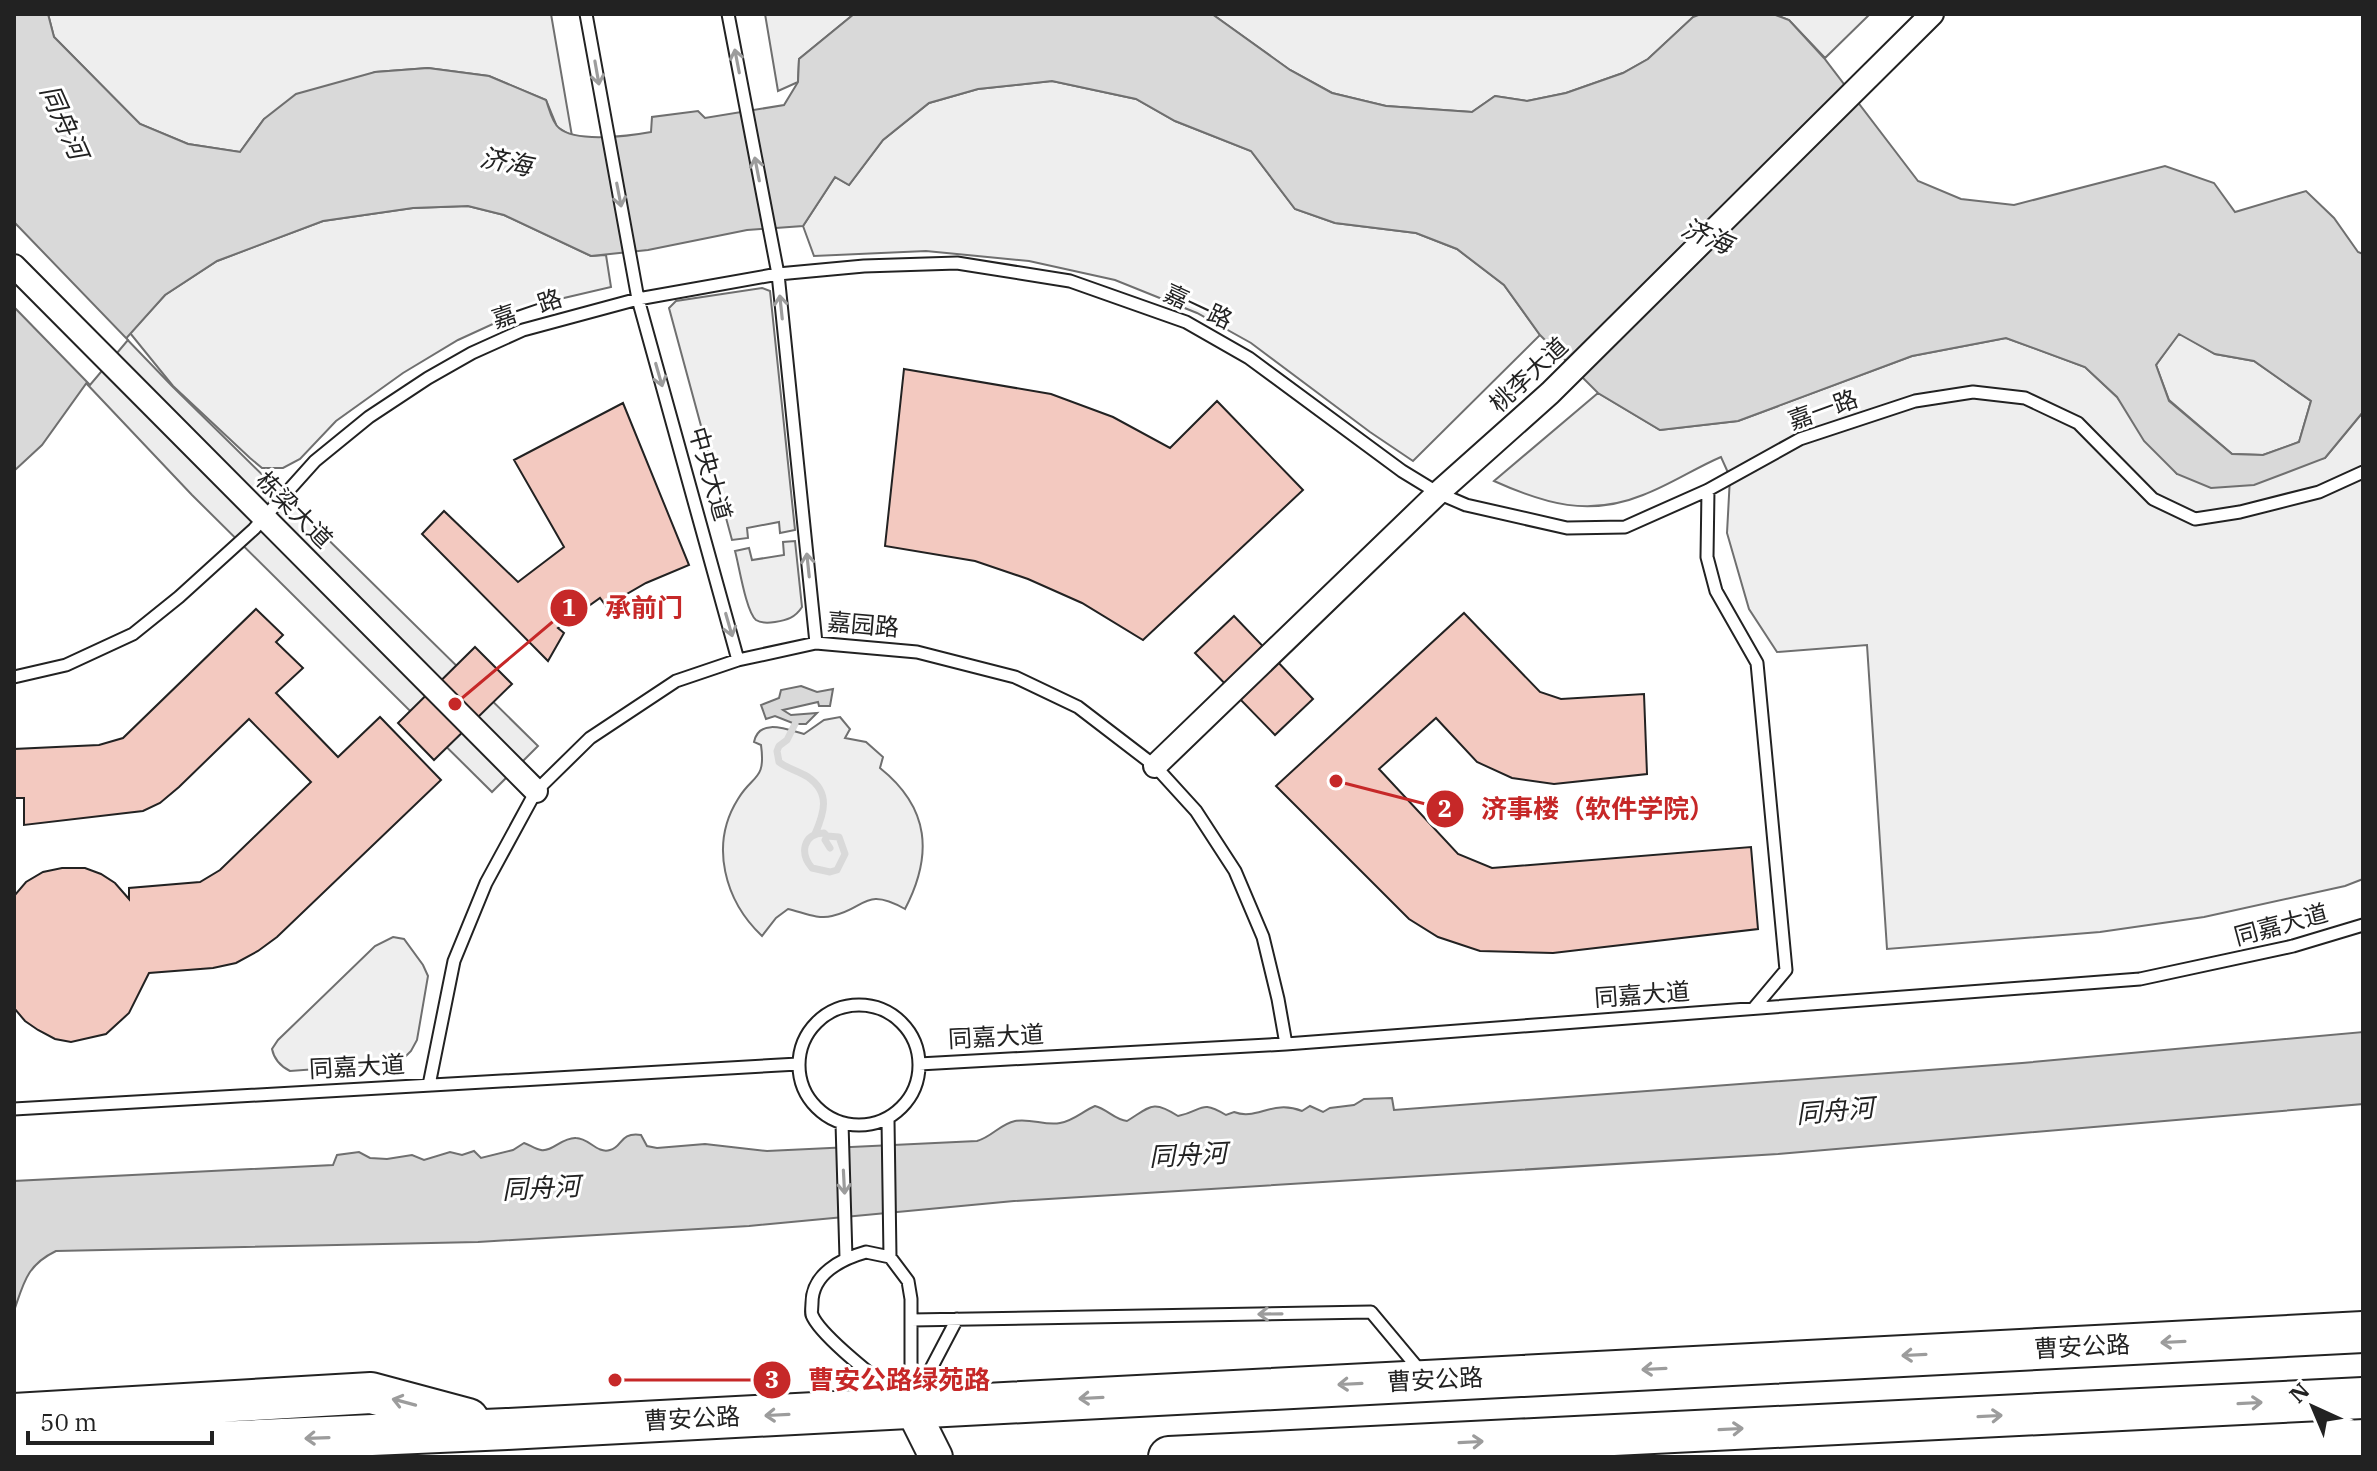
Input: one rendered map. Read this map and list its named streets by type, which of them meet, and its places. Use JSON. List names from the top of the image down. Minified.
{"streets":{"highway":["曹安公路"],"street":["桃李大道","栋梁大道"],"lane":["嘉一路","中央大道","嘉园路","同嘉大道"]},"crossings":[["嘉一路","桃李大道"],["嘉一路","中央大道"],["嘉一路","栋梁大道"],["桃李大道","嘉园路"],["中央大道","嘉园路"],["栋梁大道","嘉园路"],["嘉园路","同嘉大道"]],"one_way":["中央大道"],"water":["同舟河","济海"],"places":["承前门","济事楼（软件学院）","曹安公路绿苑路"],"scale_bar":"50 m","north":"top left"}
